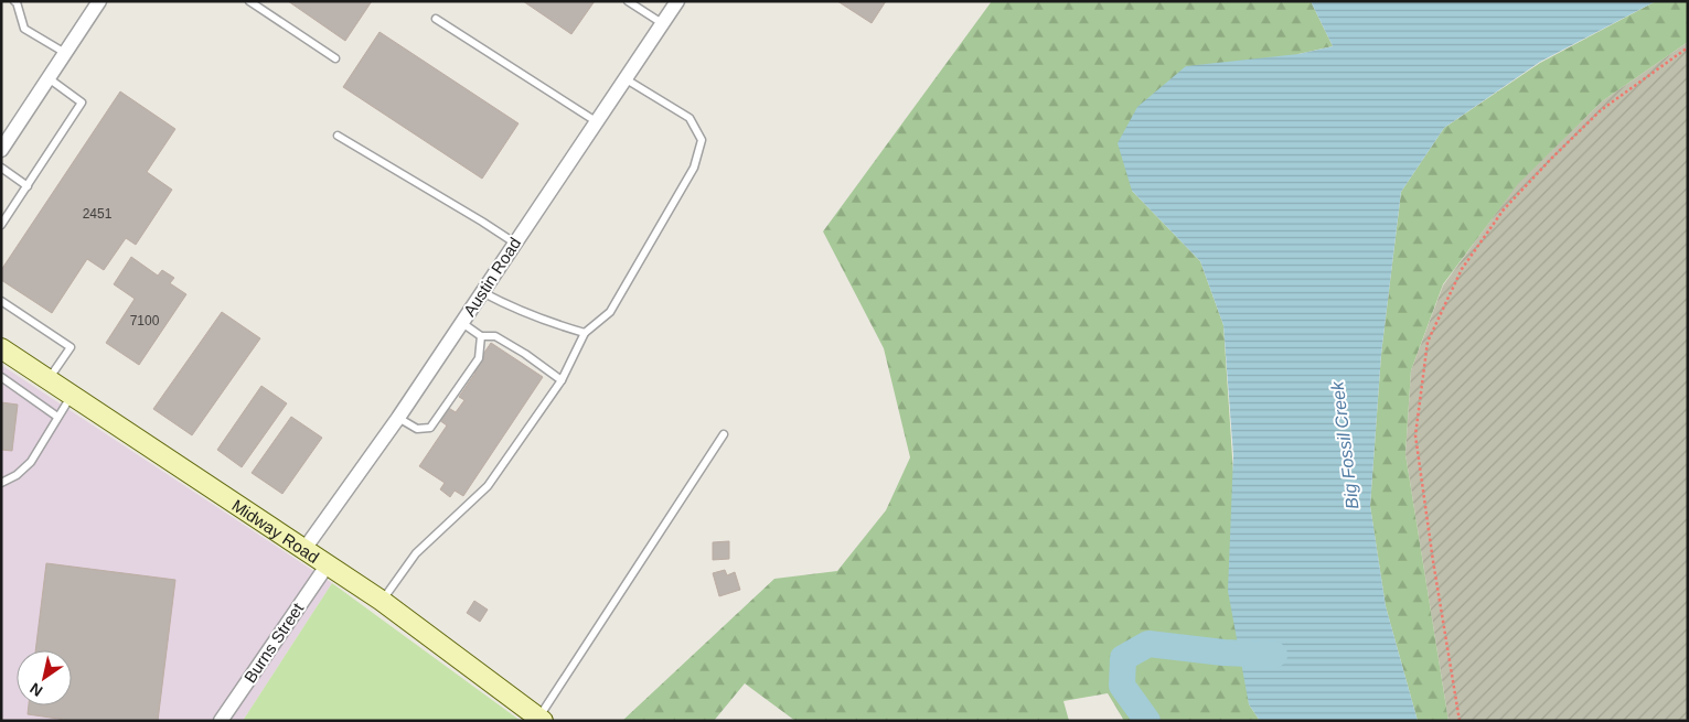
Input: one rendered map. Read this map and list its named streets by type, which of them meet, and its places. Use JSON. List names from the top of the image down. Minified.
{"streets":{"main road":["Midway Road"],"street":["Austin Road","Burns Street"]},"crossings":[["Austin Road","Midway Road"],["Midway Road","Burns Street"]],"water":["Big Fossil Creek"],"house_numbers":["2451","7100"],"north":"bottom left"}
